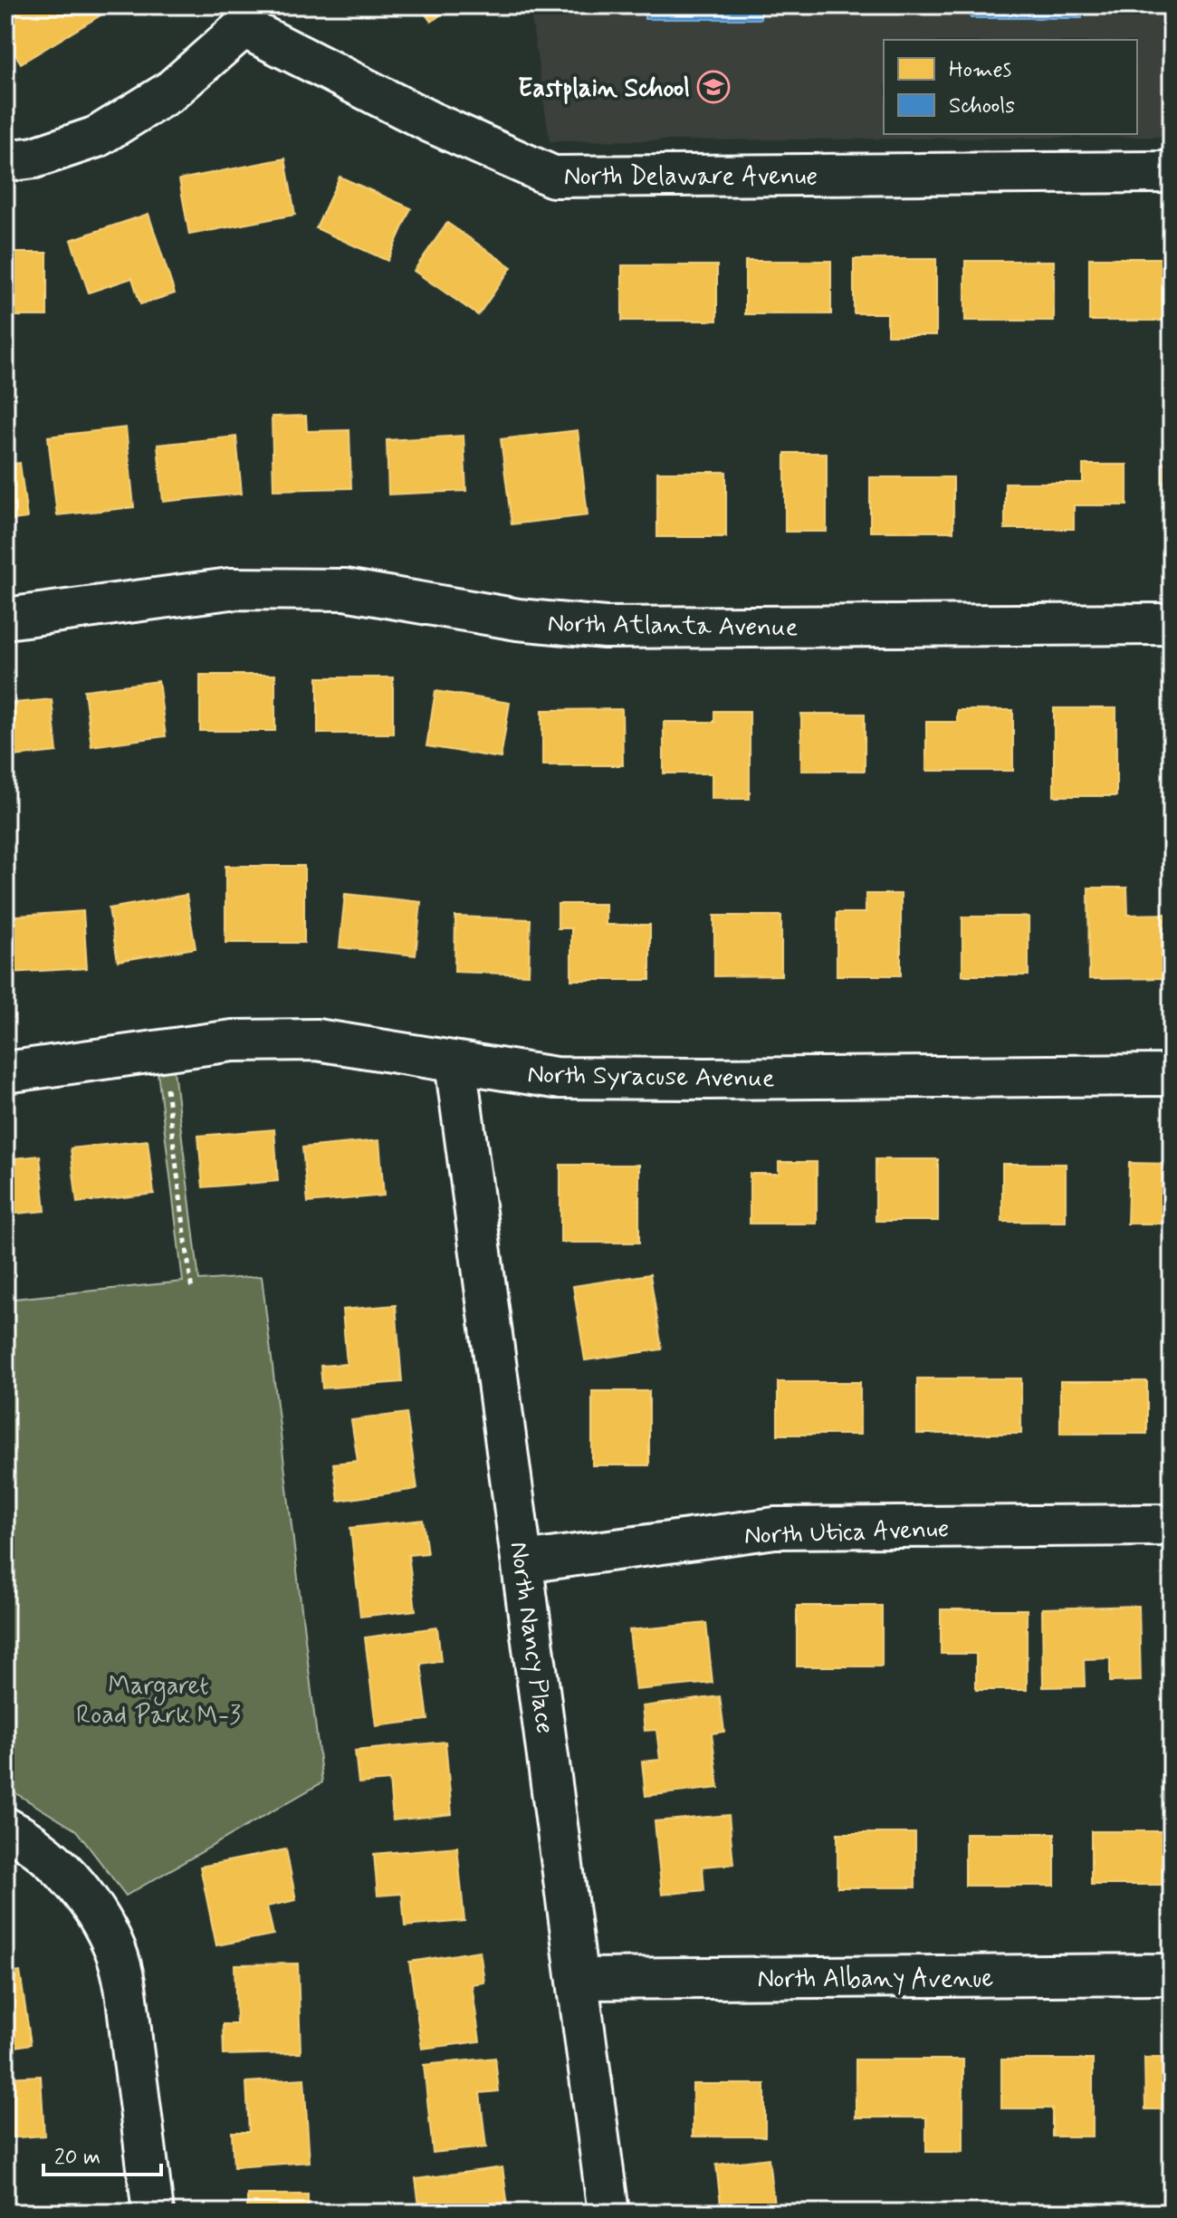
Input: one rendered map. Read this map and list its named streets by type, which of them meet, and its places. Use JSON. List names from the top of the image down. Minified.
{"streets":{"street":["North Delaware Avenue","North Atlanta Avenue","North Syracuse Avenue","North Utica Avenue","North Nancy Place","North Albany Avenue"]},"crossings":[["North Syracuse Avenue","North Nancy Place"],["North Utica Avenue","North Nancy Place"],["North Nancy Place","North Albany Avenue"]],"parks":["Margaret Road Park M-3"],"places":{"school or university":["Eastplain School"]},"legend":["Homes","Schools"],"scale_bar":"20 m"}
